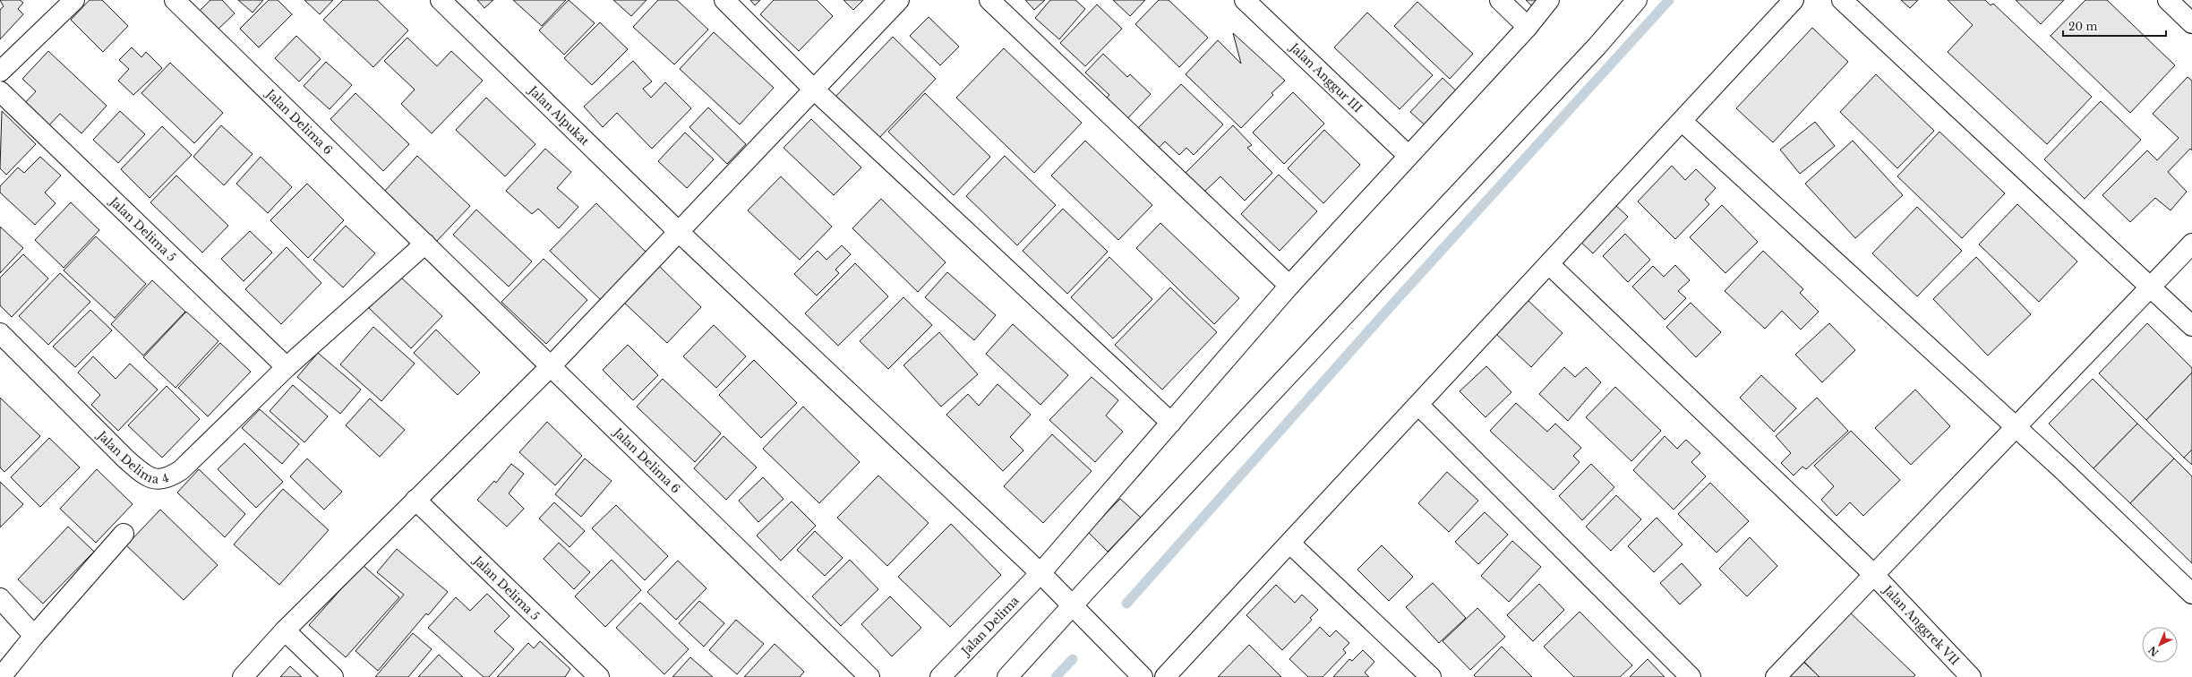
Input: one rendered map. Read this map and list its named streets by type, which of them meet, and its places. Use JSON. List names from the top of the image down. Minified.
{"streets":{"street":["Jalan Anggur III","Jalan Alpukat","Jalan Delima 6","Jalan Delima 5","Jalan Delima 4","Jalan Delima","Jalan Anggrek VII"]},"crossings":[["Jalan Anggur III","Jalan Delima"],["Jalan Alpukat","Jalan Delima"],["Jalan Delima 5","Jalan Delima 4"]],"scale_bar":"20 m","north":"bottom left"}
